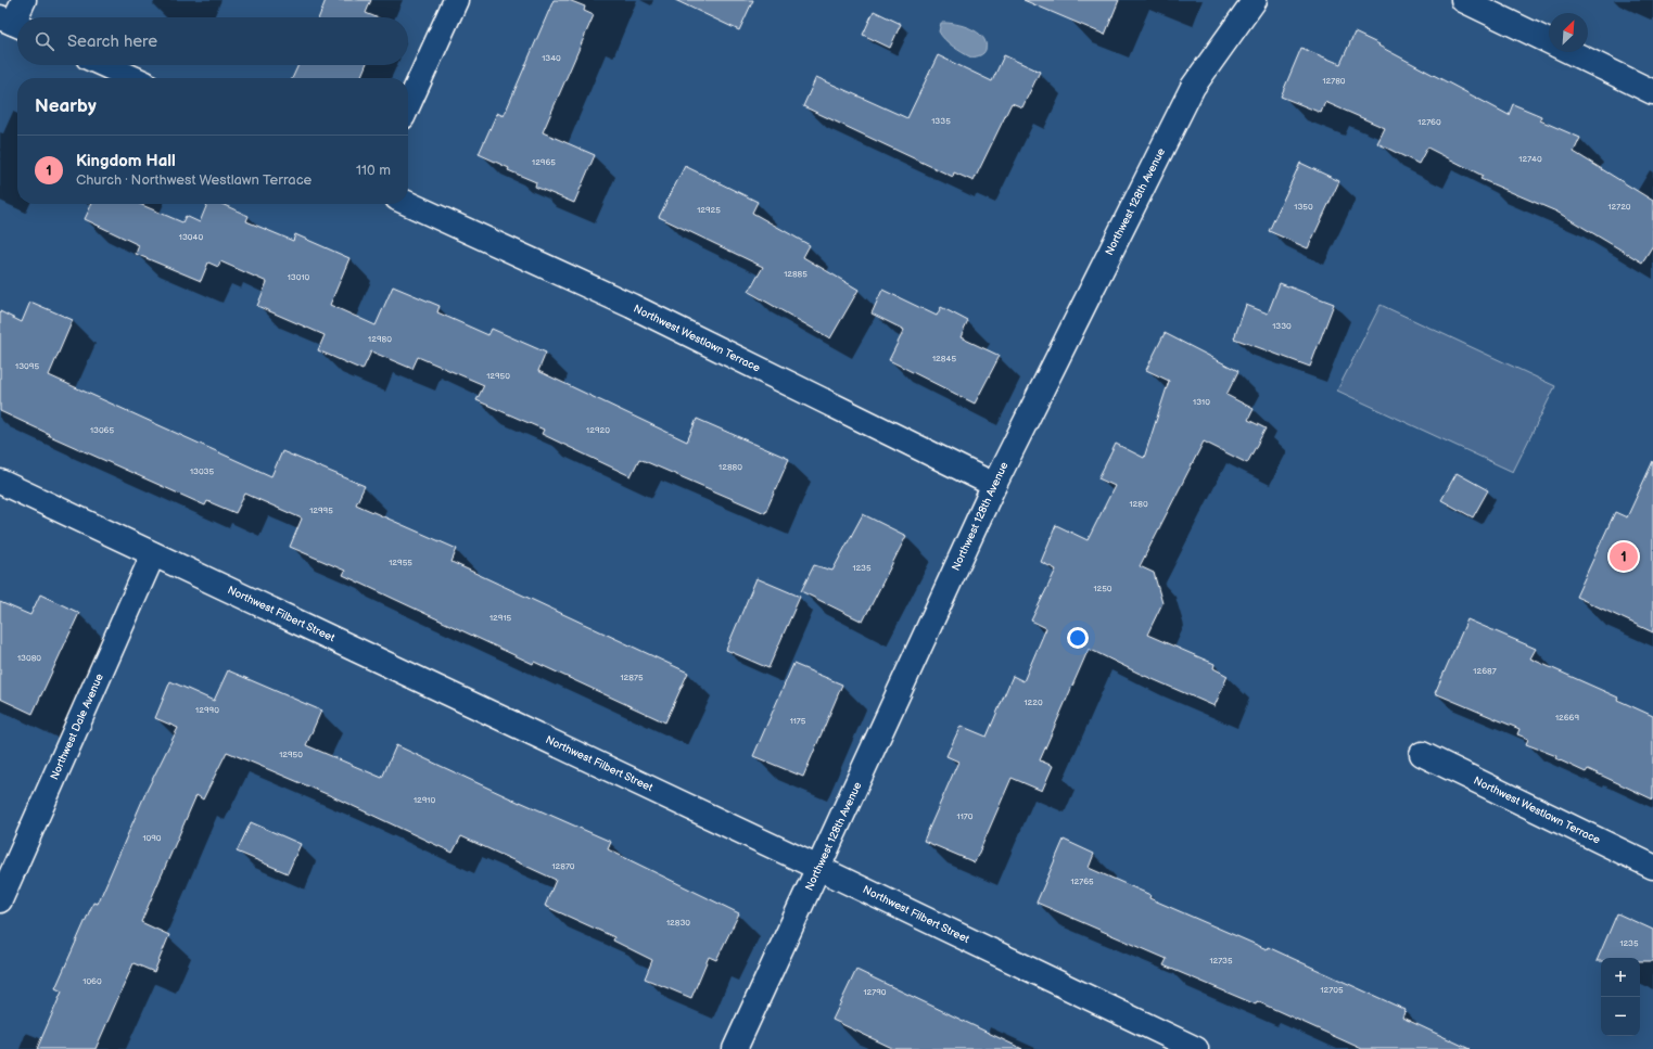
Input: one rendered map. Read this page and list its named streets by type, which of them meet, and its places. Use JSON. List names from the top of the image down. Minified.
{"streets":{"street":["Northwest 128th Avenue","Northwest Westlawn Terrace","Northwest Filbert Street","Northwest Dale Avenue"]},"crossings":[["Northwest 128th Avenue","Northwest Westlawn Terrace"],["Northwest 128th Avenue","Northwest Filbert Street"],["Northwest Filbert Street","Northwest Dale Avenue"]],"house_numbers":["1340","12780","1335","12760","12740","12965","1350","12720","12925","13040","12885","13010","1330","12980","12845","13095","12950","1310","13065","12920","12880","13035","1280","12995","12955","1235","1250","12915","13080","12687","12875","1220","12990","12669","1175","12950","12910","1170","1090","12870","12765","12830","1235","12735","1060","12705","12790"],"north":"top right","page":{"search":"Search here","heading":"Nearby","list":[{"mark":"1","name":"Kingdom Hall","note":"Church · Northwest Westlawn Terrace","value":"110 m"}],"pins":"1","map_buttons":["+","−"]}}
